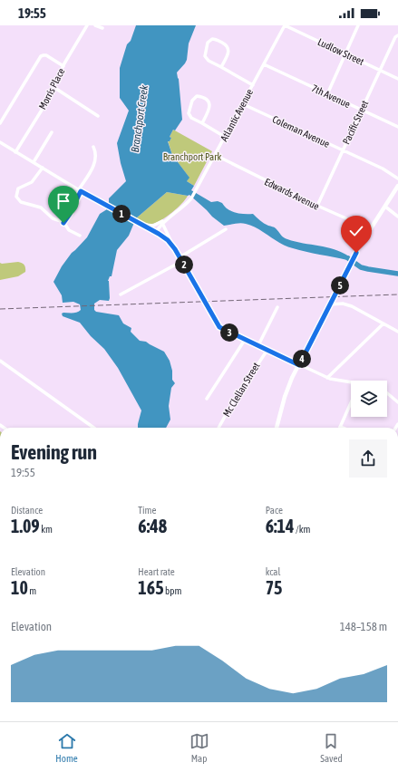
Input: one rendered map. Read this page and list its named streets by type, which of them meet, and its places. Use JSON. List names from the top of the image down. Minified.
{"streets":{"street":["Ludlow Street","Morris Place","7th Avenue","Atlantic Avenue","Pacific Street","Coleman Avenue","Edwards Avenue","Mc Clellan Street"]},"crossings":[["Ludlow Street","Atlantic Avenue"],["Ludlow Street","Pacific Street"],["7th Avenue","Atlantic Avenue"],["7th Avenue","Pacific Street"],["Atlantic Avenue","Coleman Avenue"],["Atlantic Avenue","Edwards Avenue"],["Pacific Street","Coleman Avenue"],["Pacific Street","Edwards Avenue"]],"water":["Branchport Creek"],"parks":["Branchport Park"],"page":{"status":"19:55","pins":["1","2","5","3","4"],"heading":["Evening run","19:55"],"stats":[["Distance","1.09 km"],["Time","6:48"],["Pace","6:14 /km"],["Elevation","10 m"],["Heart rate","165 bpm"],["kcal","75"]],"chart":["Elevation","148–158 m"],"tabs":["Home","Map","Saved"]}}
